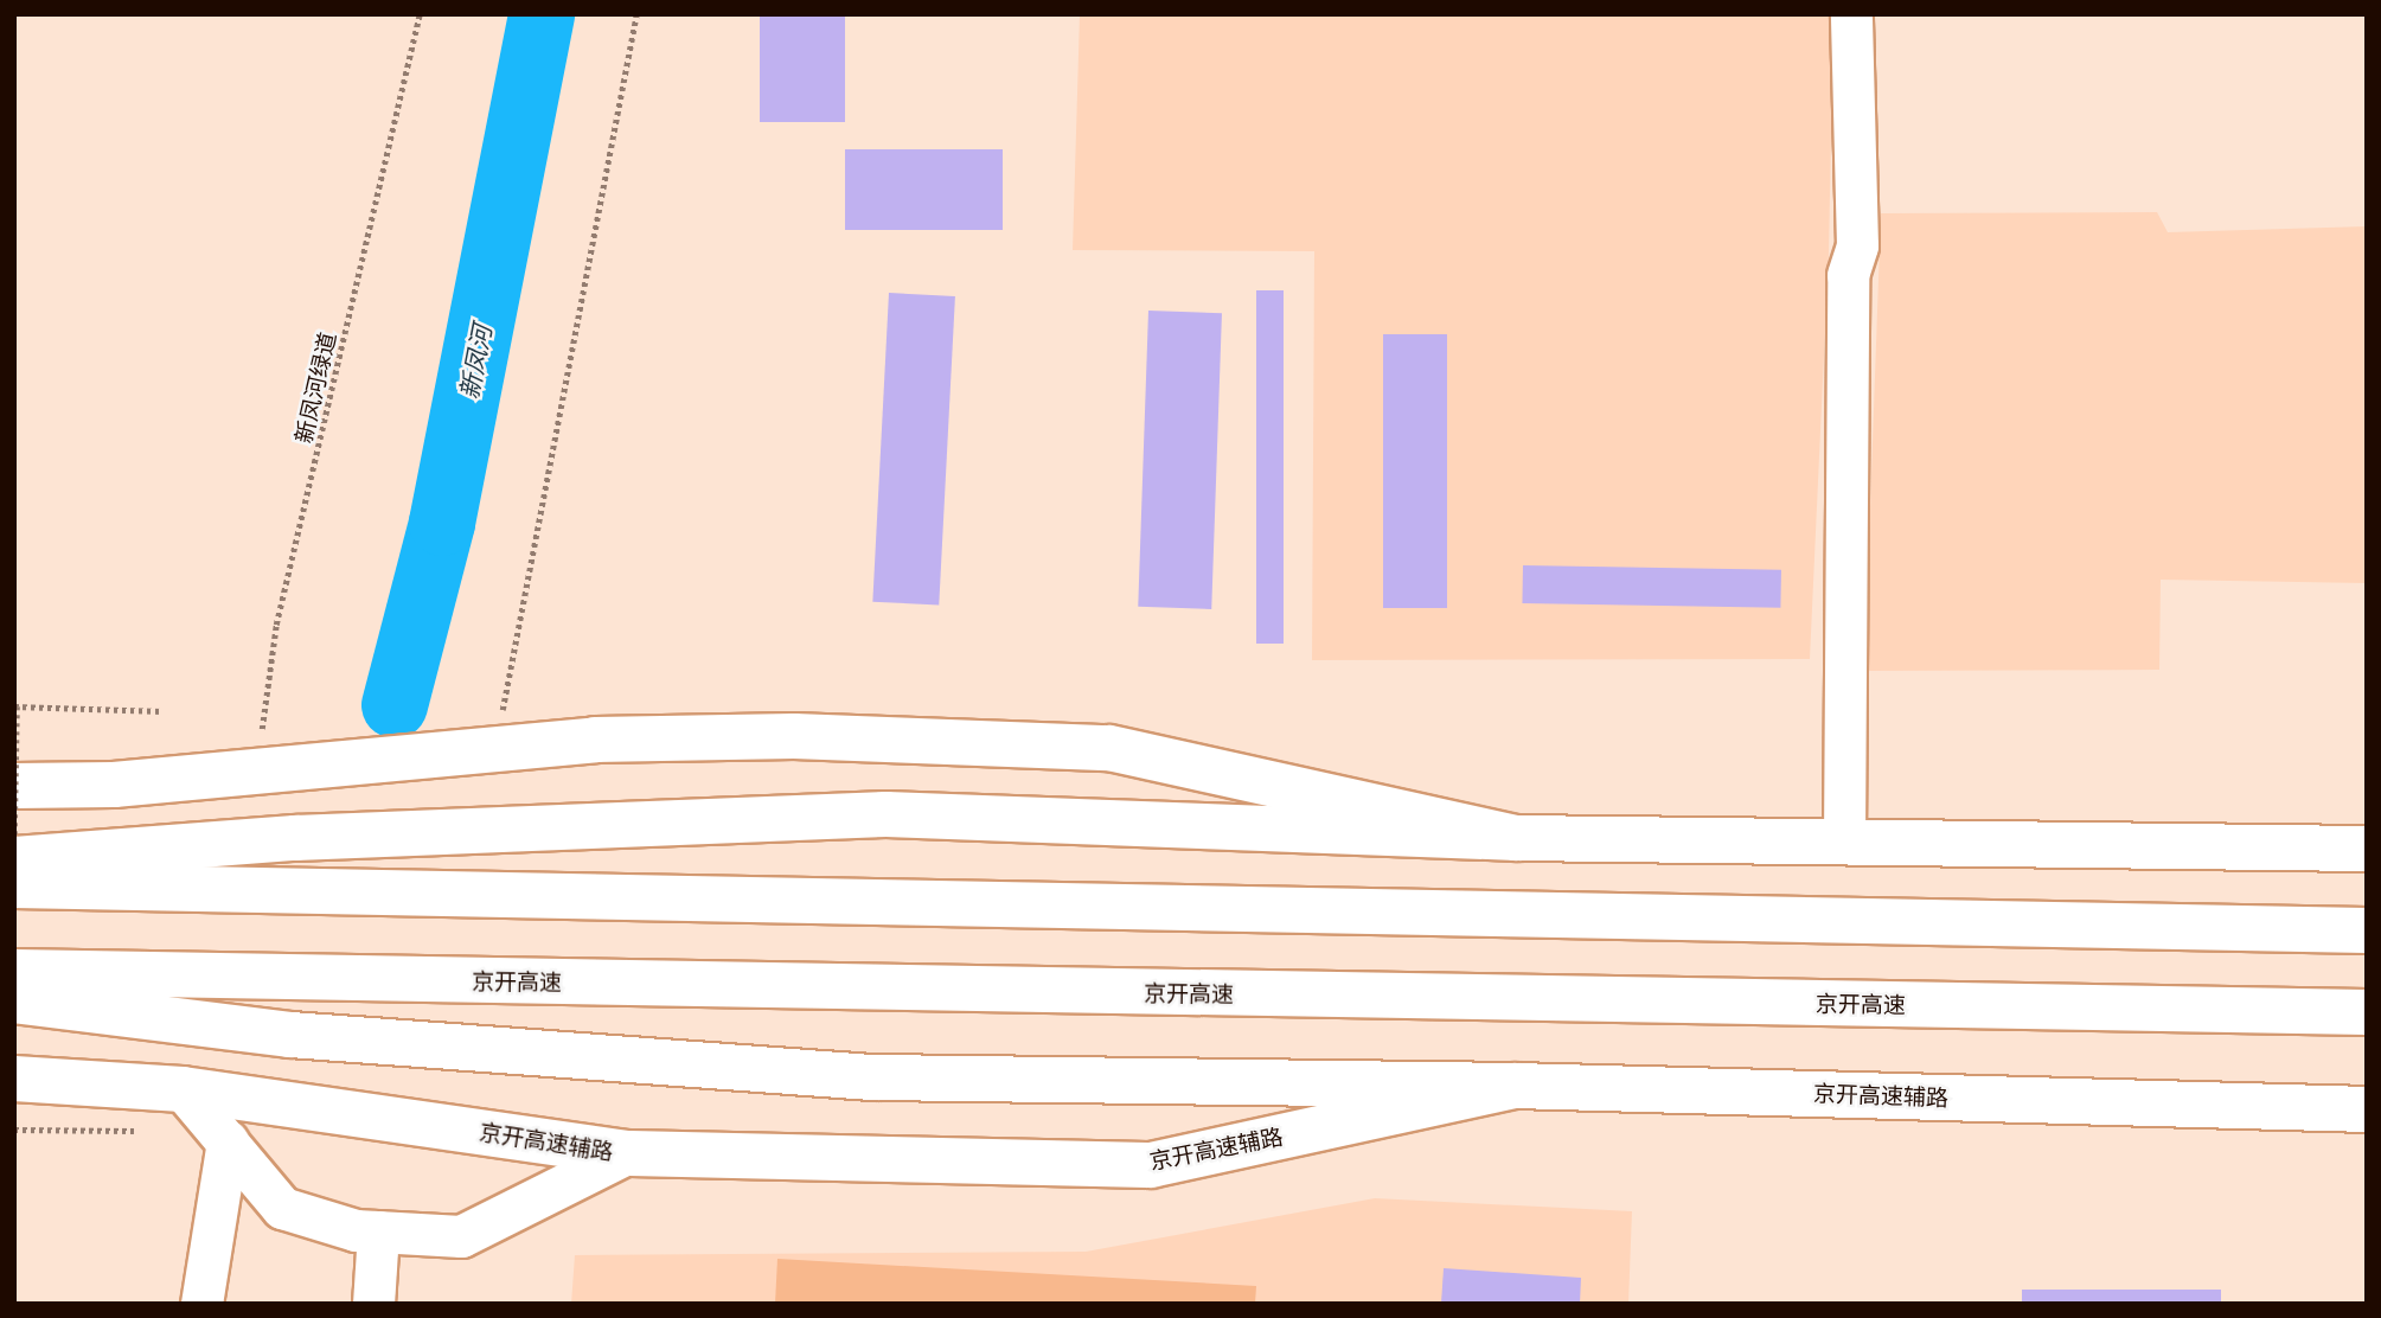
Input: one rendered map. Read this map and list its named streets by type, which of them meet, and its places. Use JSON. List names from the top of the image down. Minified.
{"streets":{"main road":["京开高速","京开高速辅路"],"path":["新凤河绿道"]},"water":["新凤河"]}
